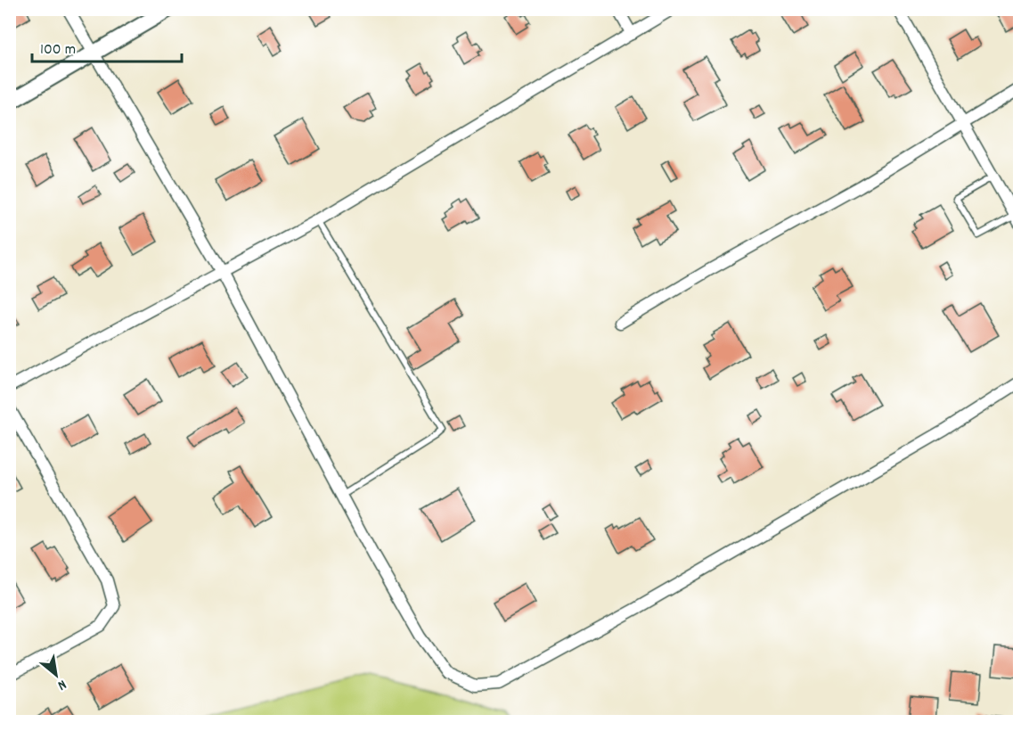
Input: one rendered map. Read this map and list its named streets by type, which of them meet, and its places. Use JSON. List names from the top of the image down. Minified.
{"scale_bar":"100 m","north":"bottom right"}
